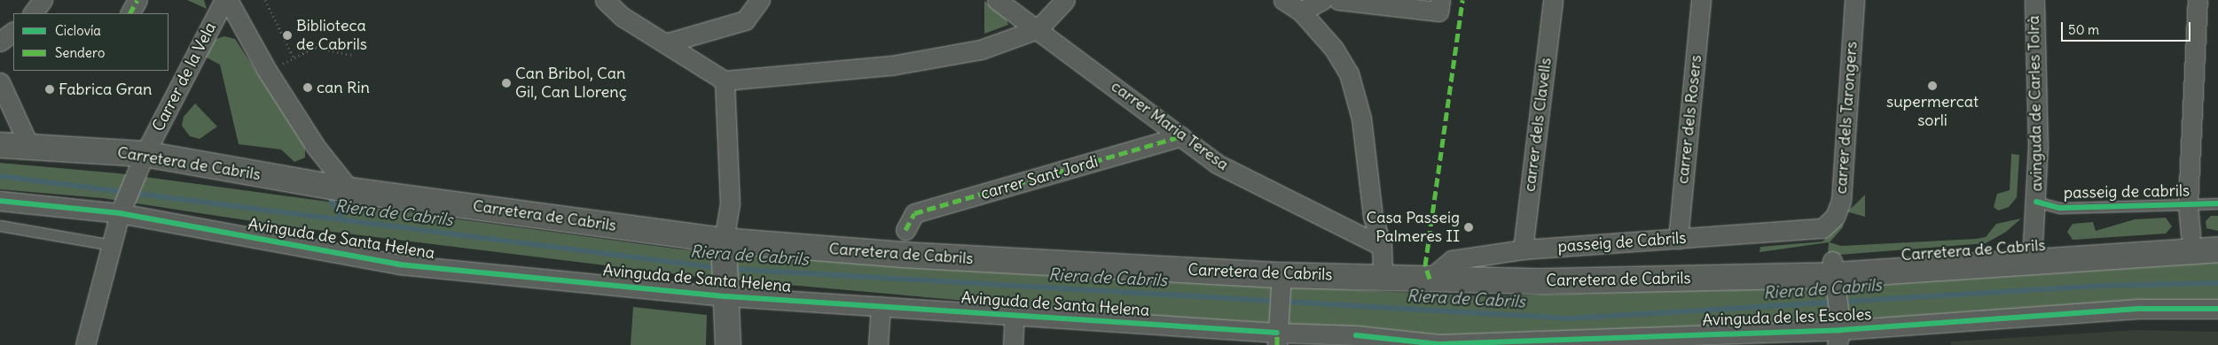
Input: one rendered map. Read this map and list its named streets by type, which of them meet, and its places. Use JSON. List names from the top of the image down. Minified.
{"streets":{"street":["Carrer de la Vela","avinguda de Carles Tolrà","carrer dels Tarongers","carrer dels Rosers","carrer dels Clavells","carrer Maria Teresa","Carretera de Cabrils","carrer Sant Jordi","Avinguda de Santa Helena","passeig de Cabrils","Avinguda de les Escoles"],"lane":["passeig de cabrils"]},"crossings":[["Carrer de la Vela","Carretera de Cabrils"],["Carrer de la Vela","Avinguda de Santa Helena"],["avinguda de Carles Tolrà","Carretera de Cabrils"],["avinguda de Carles Tolrà","passeig de cabrils"],["carrer dels Tarongers","passeig de Cabrils"],["carrer dels Rosers","passeig de Cabrils"],["carrer dels Clavells","passeig de Cabrils"],["carrer Maria Teresa","carrer Sant Jordi"],["Carretera de Cabrils","passeig de Cabrils"],["Avinguda de Santa Helena","Avinguda de les Escoles"]],"water":["Riera de Cabrils"],"places":["Biblioteca de Cabrils","Can Bribol, Can Gil, Can Llorenç","supermercat sorli","can Rin","Fabrica Gran","Casa Passeig Palmeres II"],"legend":["Ciclovía","Sendero"],"scale_bar":"50 m"}
